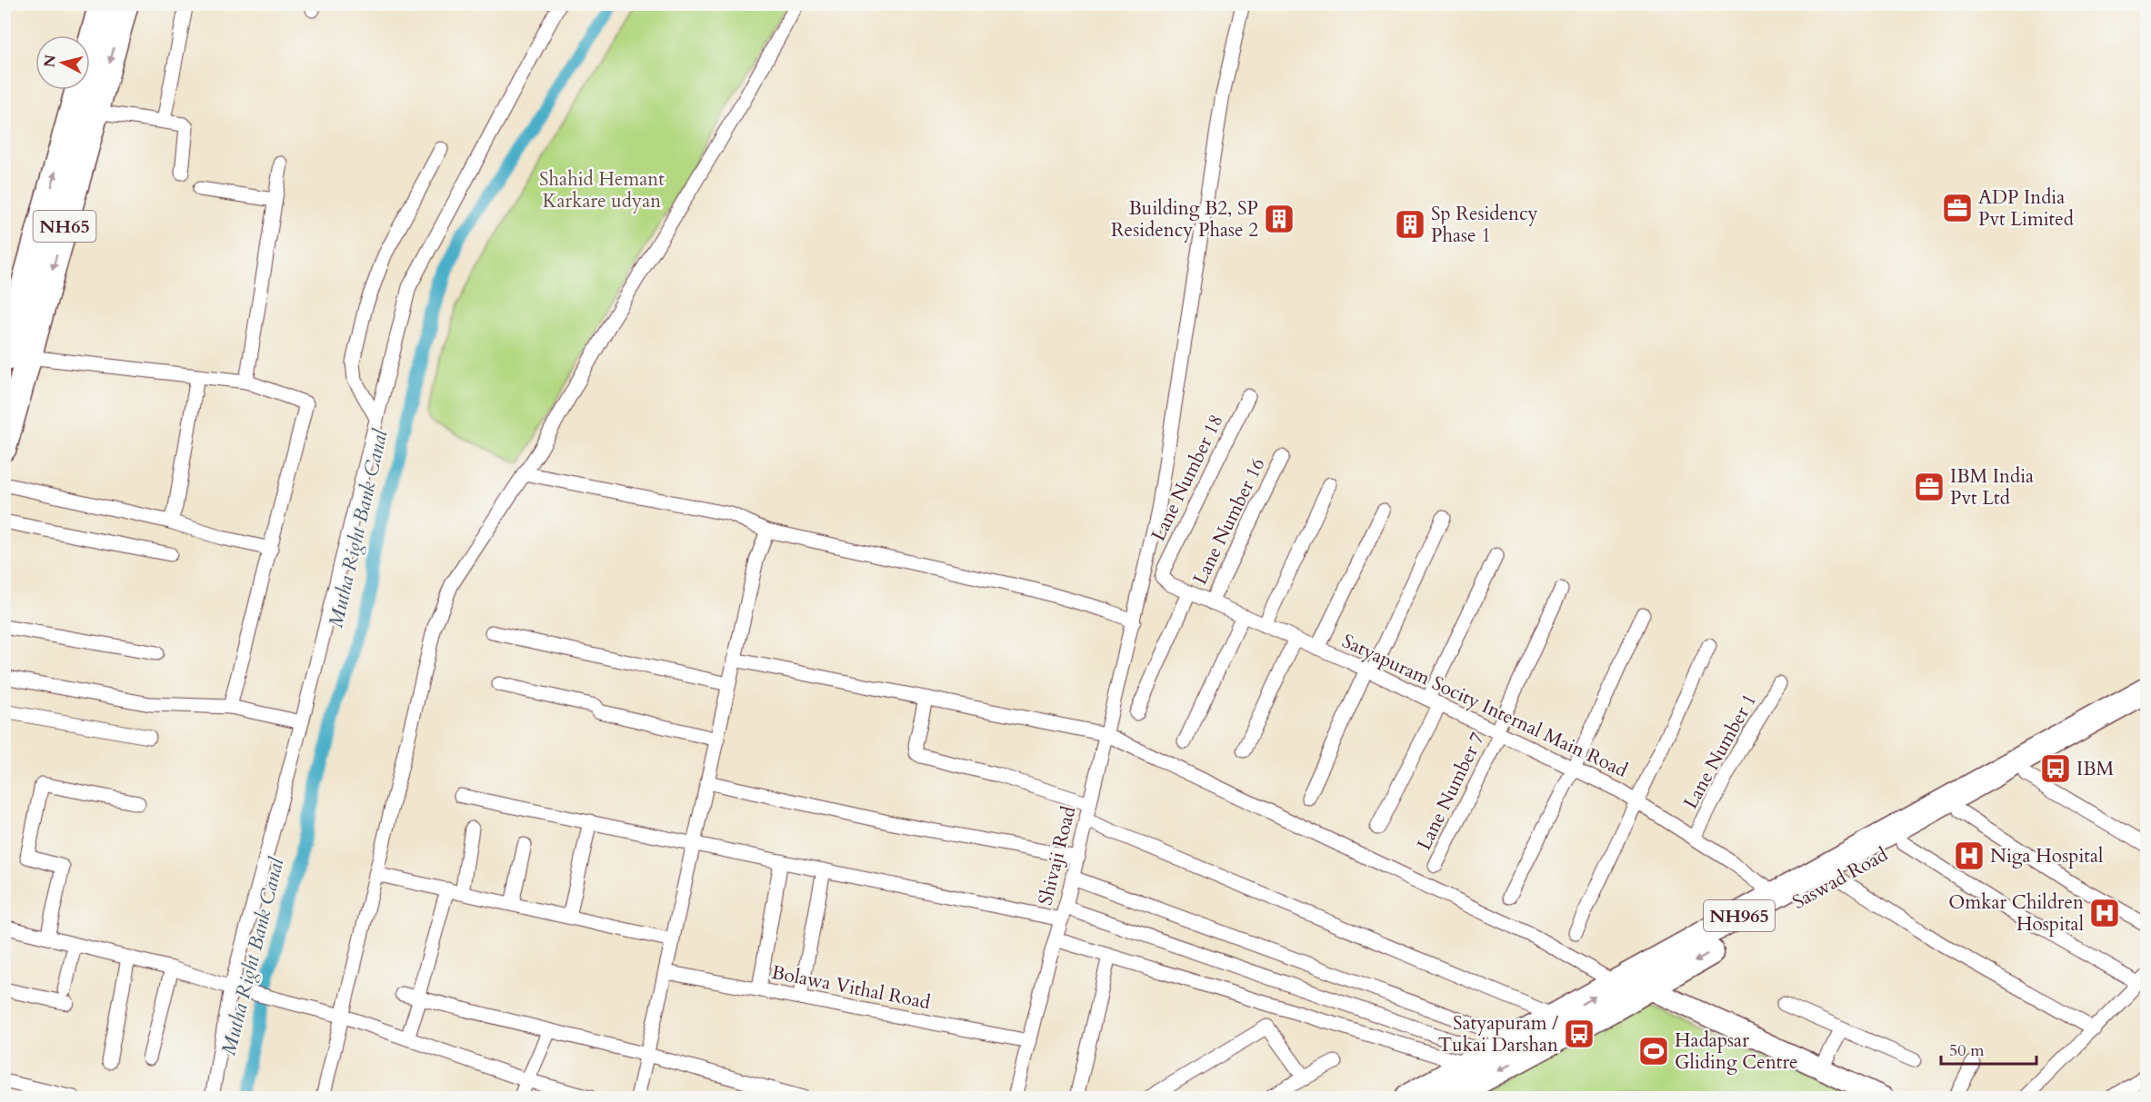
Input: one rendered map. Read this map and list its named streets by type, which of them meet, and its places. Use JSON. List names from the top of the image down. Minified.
{"streets":{"highway":["NH65","Saswad Road","NH965"],"street":["Lane Number 18","Lane Number 16","Satyapuram Socity Internal Main Road","Lane Number 1","Lane Number 7","Shivaji Road","Bolawa Vithal Road"]},"crossings":[["Lane Number 18","Satyapuram Socity Internal Main Road"],["Lane Number 16","Satyapuram Socity Internal Main Road"],["Satyapuram Socity Internal Main Road","Lane Number 1"],["Satyapuram Socity Internal Main Road","Lane Number 7"],["Satyapuram Socity Internal Main Road","Saswad Road"],["Shivaji Road","Bolawa Vithal Road"]],"water":["Mutha Right Bank Canal"],"parks":["Shahid Hemant Karkare udyan"],"places":{"office":["ADP India Pvt Limited","IBM India Pvt Ltd"],"building":["Building B2, SP Residency Phase 2","Sp Residency Phase 1"],"bus stop":["IBM","Satyapuram / Tukai Darshan"],"hospital":["Niga Hospital","Omkar Children Hospital"],"sports":["Hadapsar Gliding Centre"]},"scale_bar":"50 m","north":"left"}
